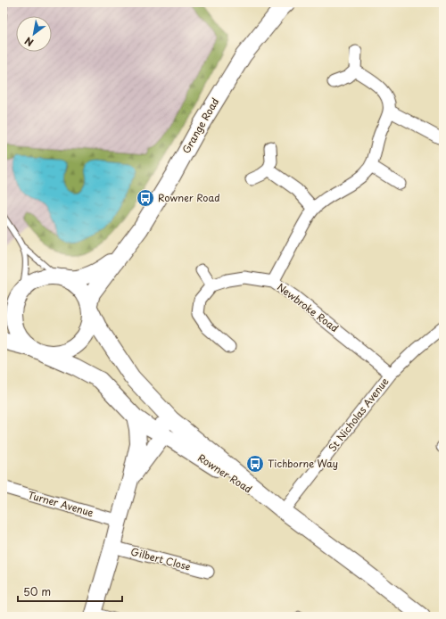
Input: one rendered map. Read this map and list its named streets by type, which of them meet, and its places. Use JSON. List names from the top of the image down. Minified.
{"streets":{"main road":["Grange Road","Rowner Road"],"street":["Newbroke Road","St Nicholas Avenue","Turner Avenue","Gilbert Close"]},"crossings":[["Grange Road","Rowner Road"],["Newbroke Road","St Nicholas Avenue"],["St Nicholas Avenue","Rowner Road"]],"places":{"bus stop":["Rowner Road","Tichborne Way"]},"scale_bar":"50 m","north":"bottom left"}
